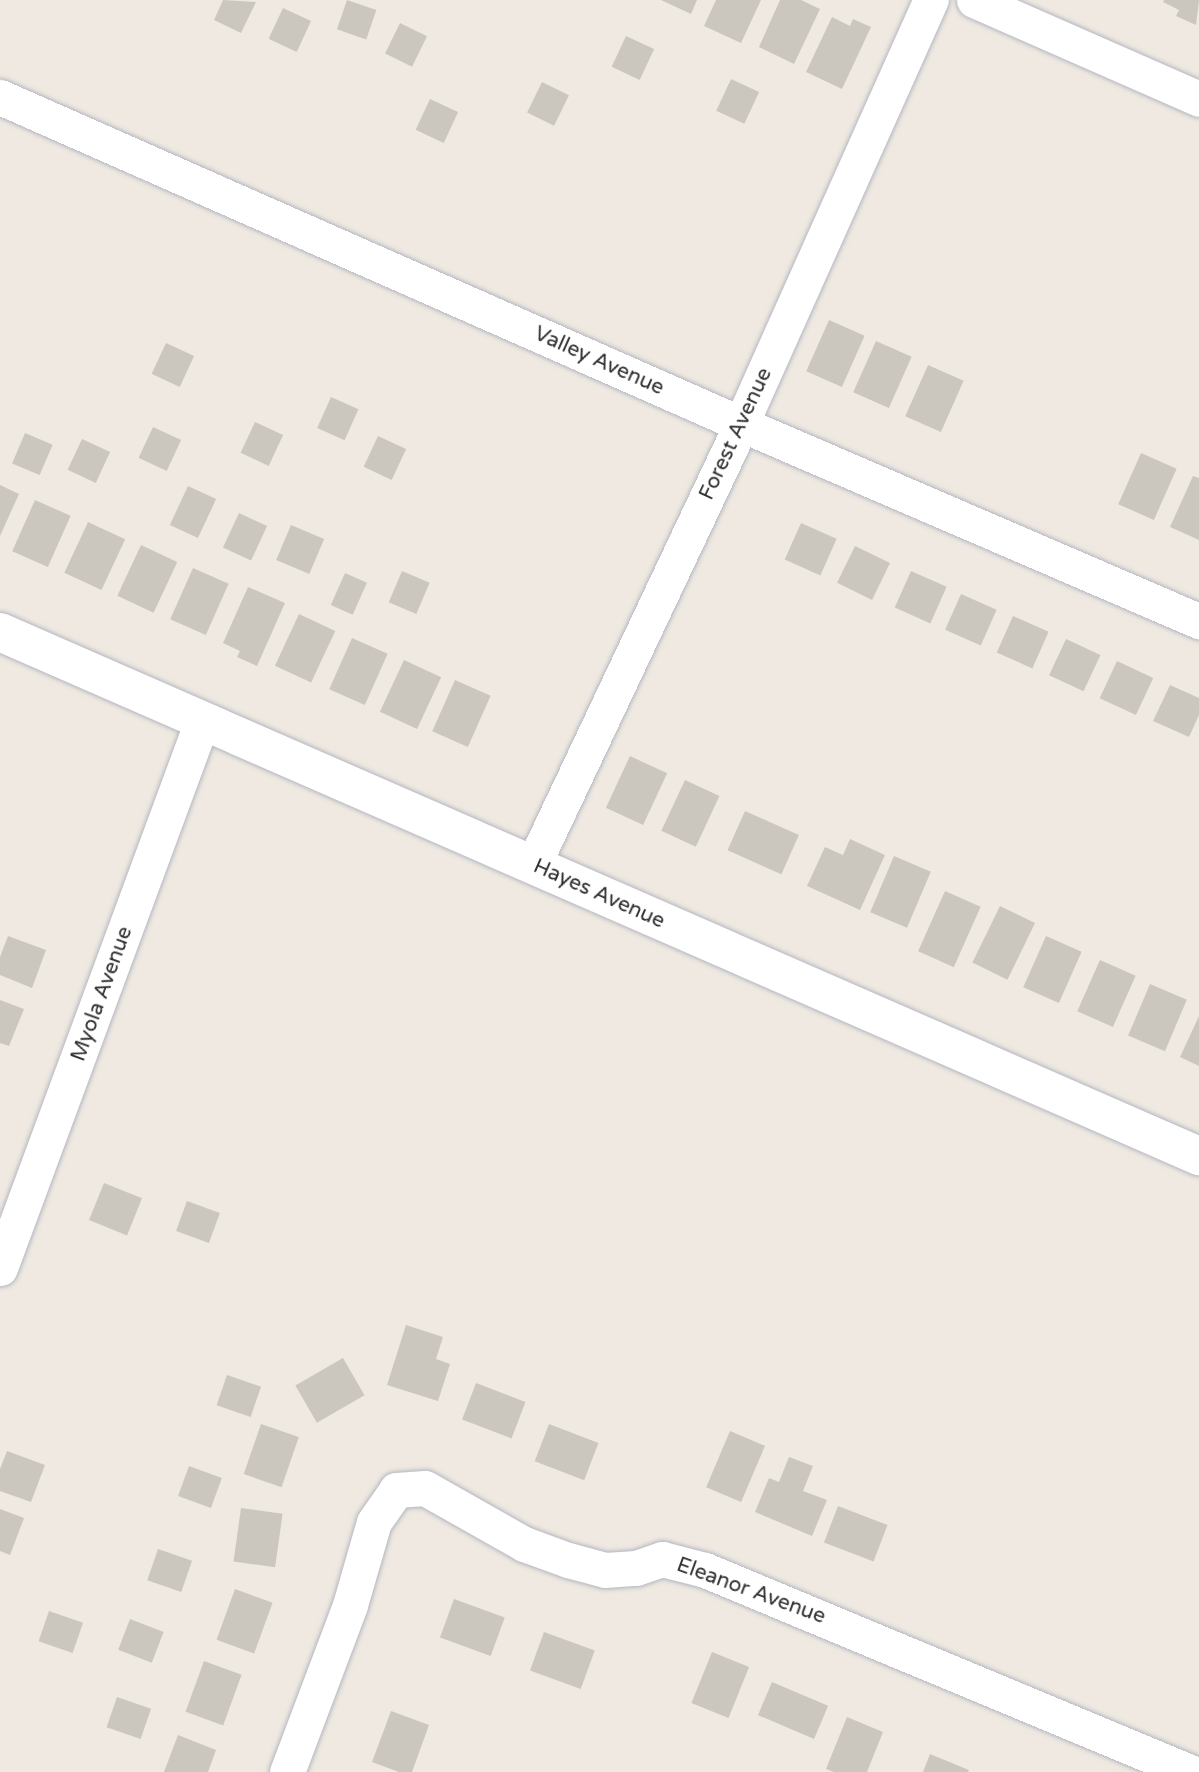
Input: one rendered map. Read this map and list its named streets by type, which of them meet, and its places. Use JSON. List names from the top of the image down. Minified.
{"streets":{"street":["Valley Avenue","Forest Avenue","Hayes Avenue","Myola Avenue","Eleanor Avenue"]},"crossings":[["Valley Avenue","Forest Avenue"],["Forest Avenue","Hayes Avenue"],["Hayes Avenue","Myola Avenue"]]}
